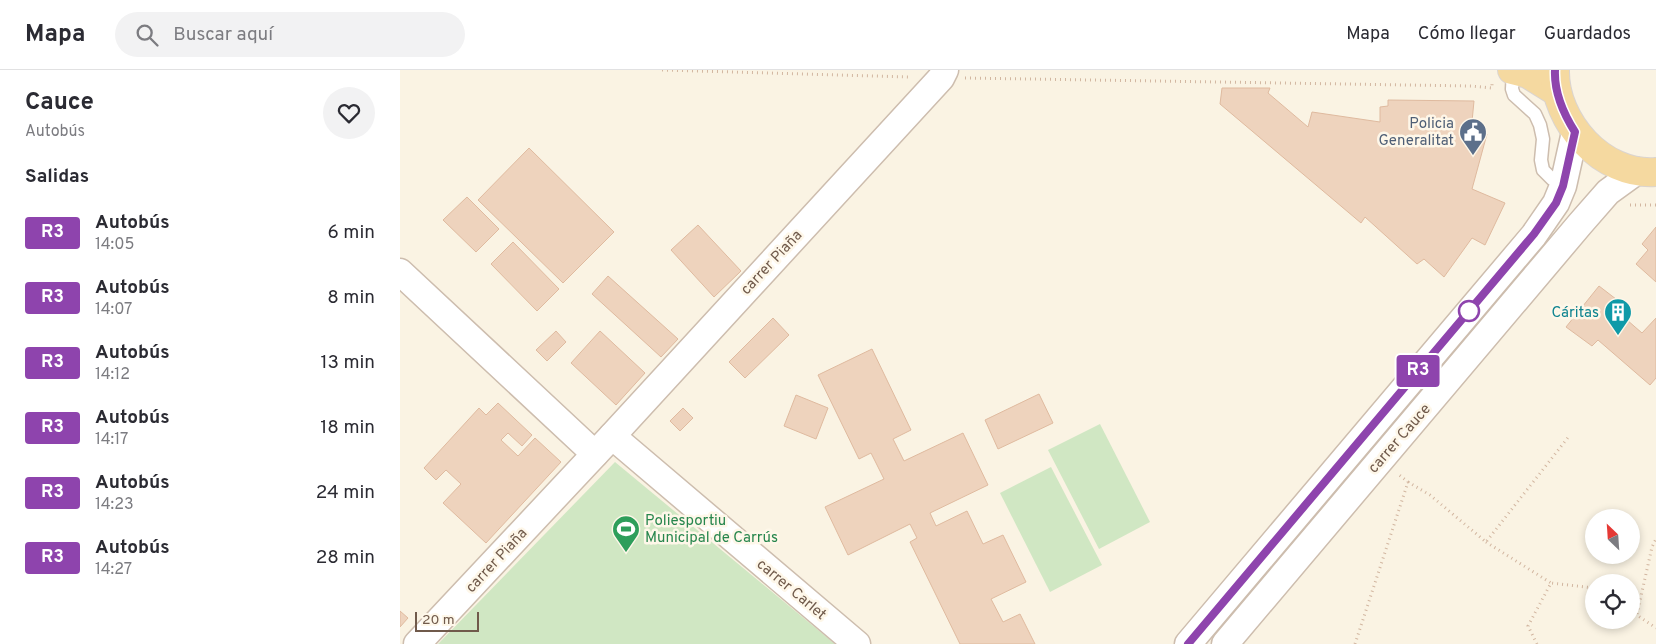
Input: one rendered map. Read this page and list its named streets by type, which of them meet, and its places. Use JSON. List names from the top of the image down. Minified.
{"streets":{"street":["carrer Piaña","carrer Cauce","carrer Carlet"]},"crossings":[["carrer Piaña","carrer Carlet"]],"places":{"public building":["Policia Generalitat"],"building":["Cáritas"],"sports":["Poliesportiu Municipal de Carrús"]},"lines":["bus line R3"],"scale_bar":"20 m","north":"top left","page":{"header":"Mapa","search":"Buscar aquí","nav":["Mapa","Cómo llegar","Guardados"],"heading":[["Cauce","Autobús"],"Salidas"],"on_map":"R3","list":[{"mark":"R3","name":"Autobús","note":"14:05","value":"6 min"},{"mark":"R3","name":"Autobús","note":"14:07","value":"8 min"},{"mark":"R3","name":"Autobús","note":"14:12","value":"13 min"},{"mark":"R3","name":"Autobús","note":"14:17","value":"18 min"},{"mark":"R3","name":"Autobús","note":"14:23","value":"24 min"},{"mark":"R3","name":"Autobús","note":"14:27","value":"28 min"}],"scale":"20 m"}}
